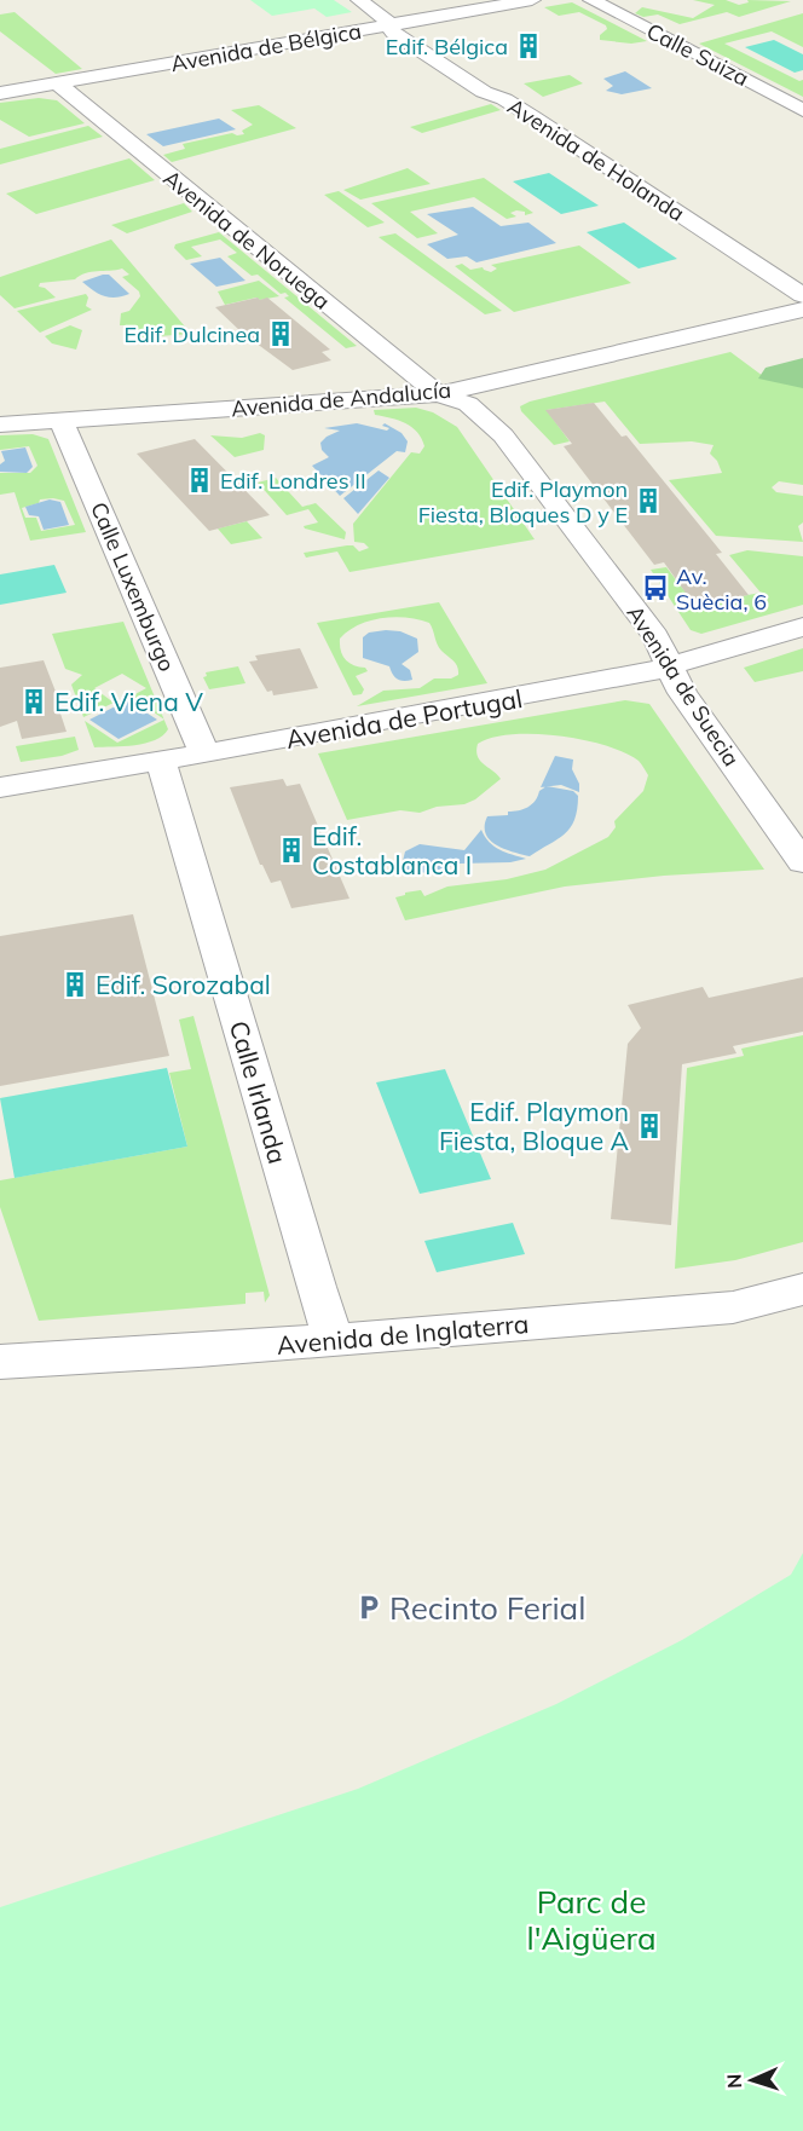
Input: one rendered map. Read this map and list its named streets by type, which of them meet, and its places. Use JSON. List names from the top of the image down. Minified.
{"streets":{"street":["Avenida de Bélgica","Calle Suiza","Avenida de Holanda","Avenida de Noruega","Avenida de Andalucía","Calle Luxemburgo","Avenida de Suecia","Avenida de Portugal","Calle Irlanda","Avenida de Inglaterra"]},"crossings":[["Avenida de Bélgica","Avenida de Holanda"],["Avenida de Bélgica","Avenida de Noruega"],["Avenida de Noruega","Avenida de Andalucía"],["Avenida de Noruega","Avenida de Suecia"],["Avenida de Andalucía","Calle Luxemburgo"],["Avenida de Andalucía","Avenida de Suecia"],["Calle Luxemburgo","Avenida de Portugal"],["Avenida de Suecia","Avenida de Portugal"],["Avenida de Portugal","Calle Irlanda"],["Calle Irlanda","Avenida de Inglaterra"]],"parks":["Parc de l'Aigüera"],"places":{"building":["Edif. Bélgica","Edif. Dulcinea","Edif. Londres II","Edif. Playmon Fiesta, Bloques D y E","Edif. Viena V","Edif. Costablanca I","Edif. Sorozabal","Edif. Playmon Fiesta, Bloque A"],"bus stop":["Av. Suècia, 6"],"parking":["Recinto Ferial"]},"north":"left"}
